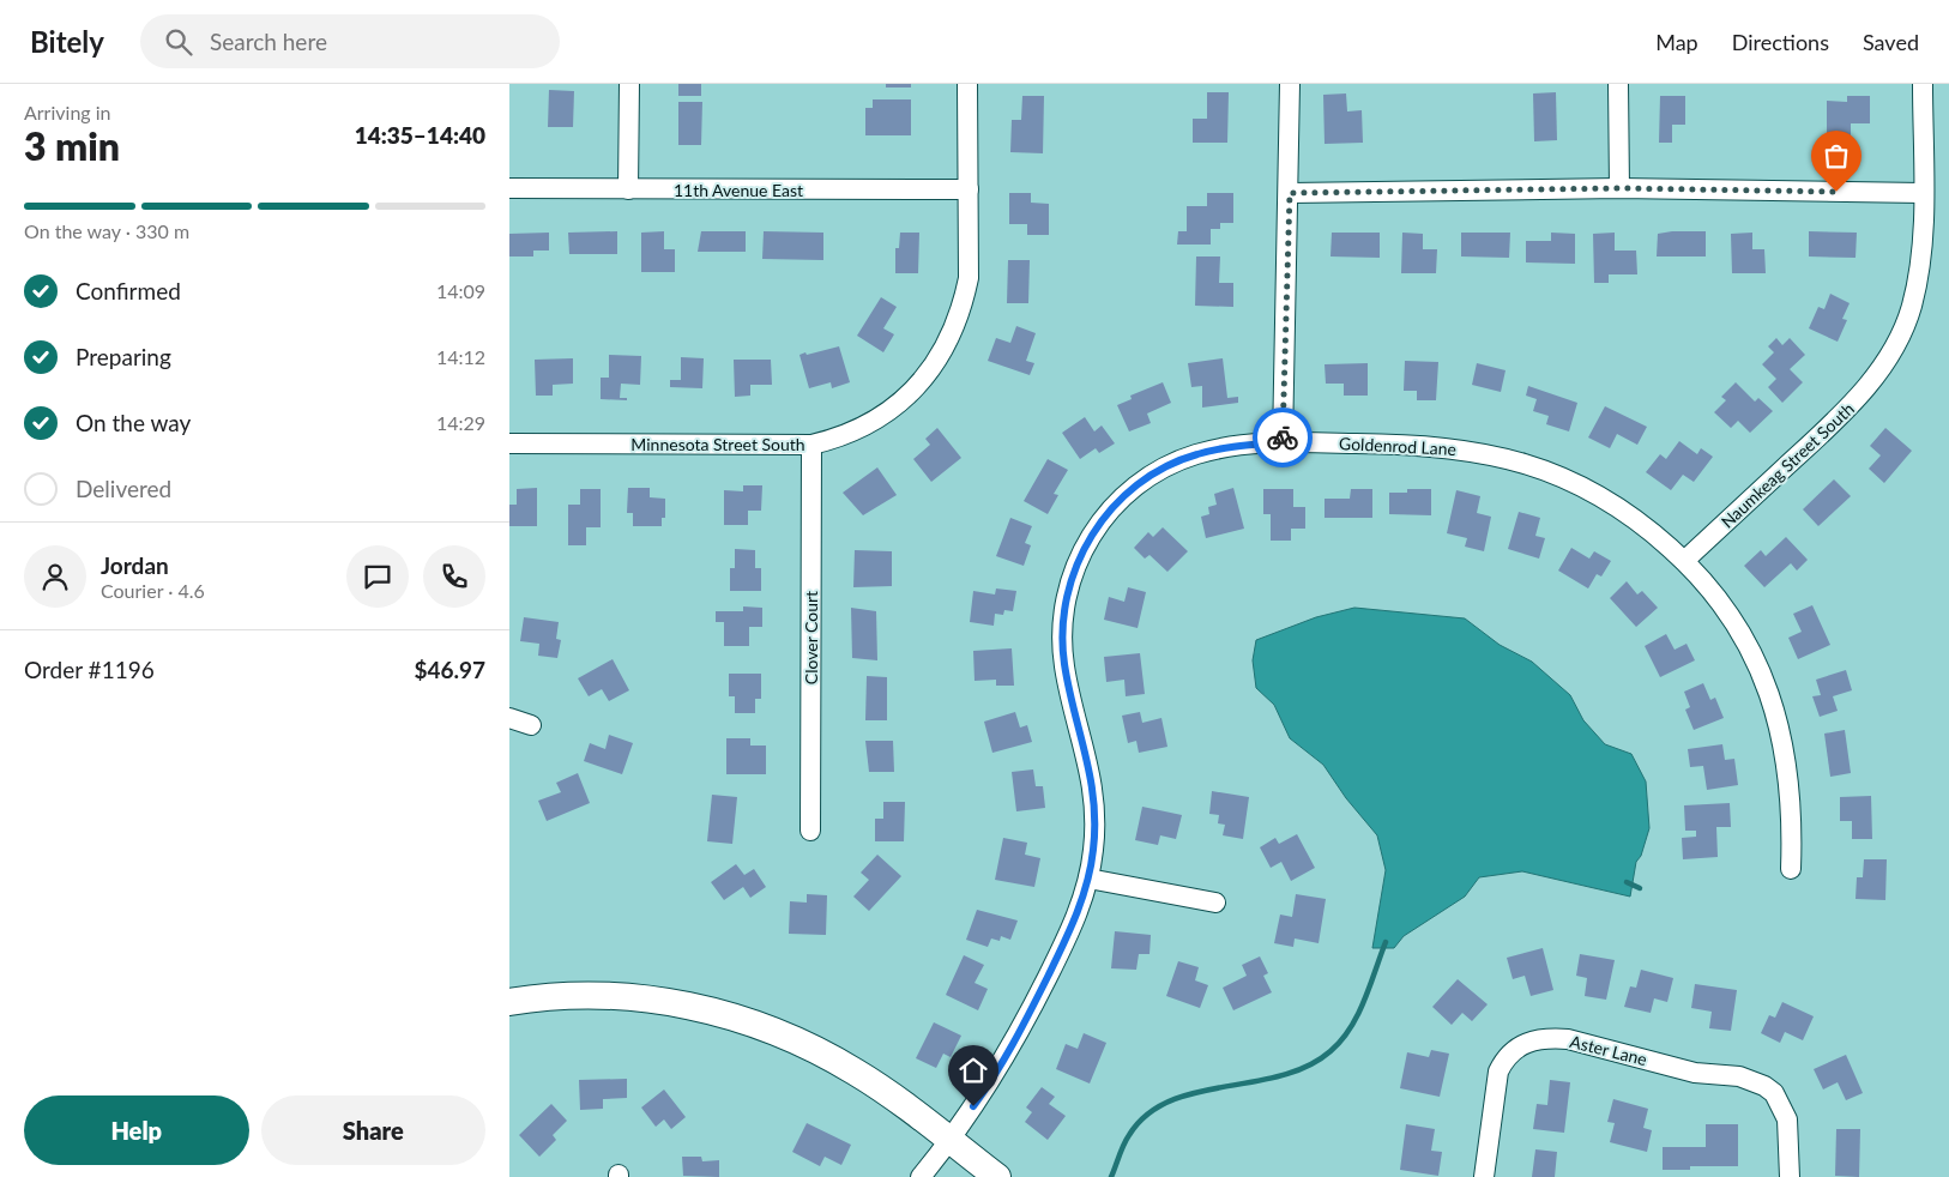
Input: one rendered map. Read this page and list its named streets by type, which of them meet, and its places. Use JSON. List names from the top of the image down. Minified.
{"streets":{"street":["11th Avenue East","Minnesota Street South","Goldenrod Lane","Naumkeag Street South","Clover Court","Aster Lane"]},"crossings":[["11th Avenue East","Minnesota Street South"],["Minnesota Street South","Clover Court"],["Goldenrod Lane","Naumkeag Street South"]],"page":{"header":"Bitely","search":"Search here","nav":["Map","Directions","Saved"],"heading":["3 min","Arriving in","14:35–14:40"],"panel":["Jordan","Courier · 4.6","Order #1196","$46.97"],"bar":"On the way · 330 m","list":[["Confirmed","14:09"],["Preparing","14:12"],["On the way","14:29"],"Delivered"],"buttons":["Help","Share"]}}
